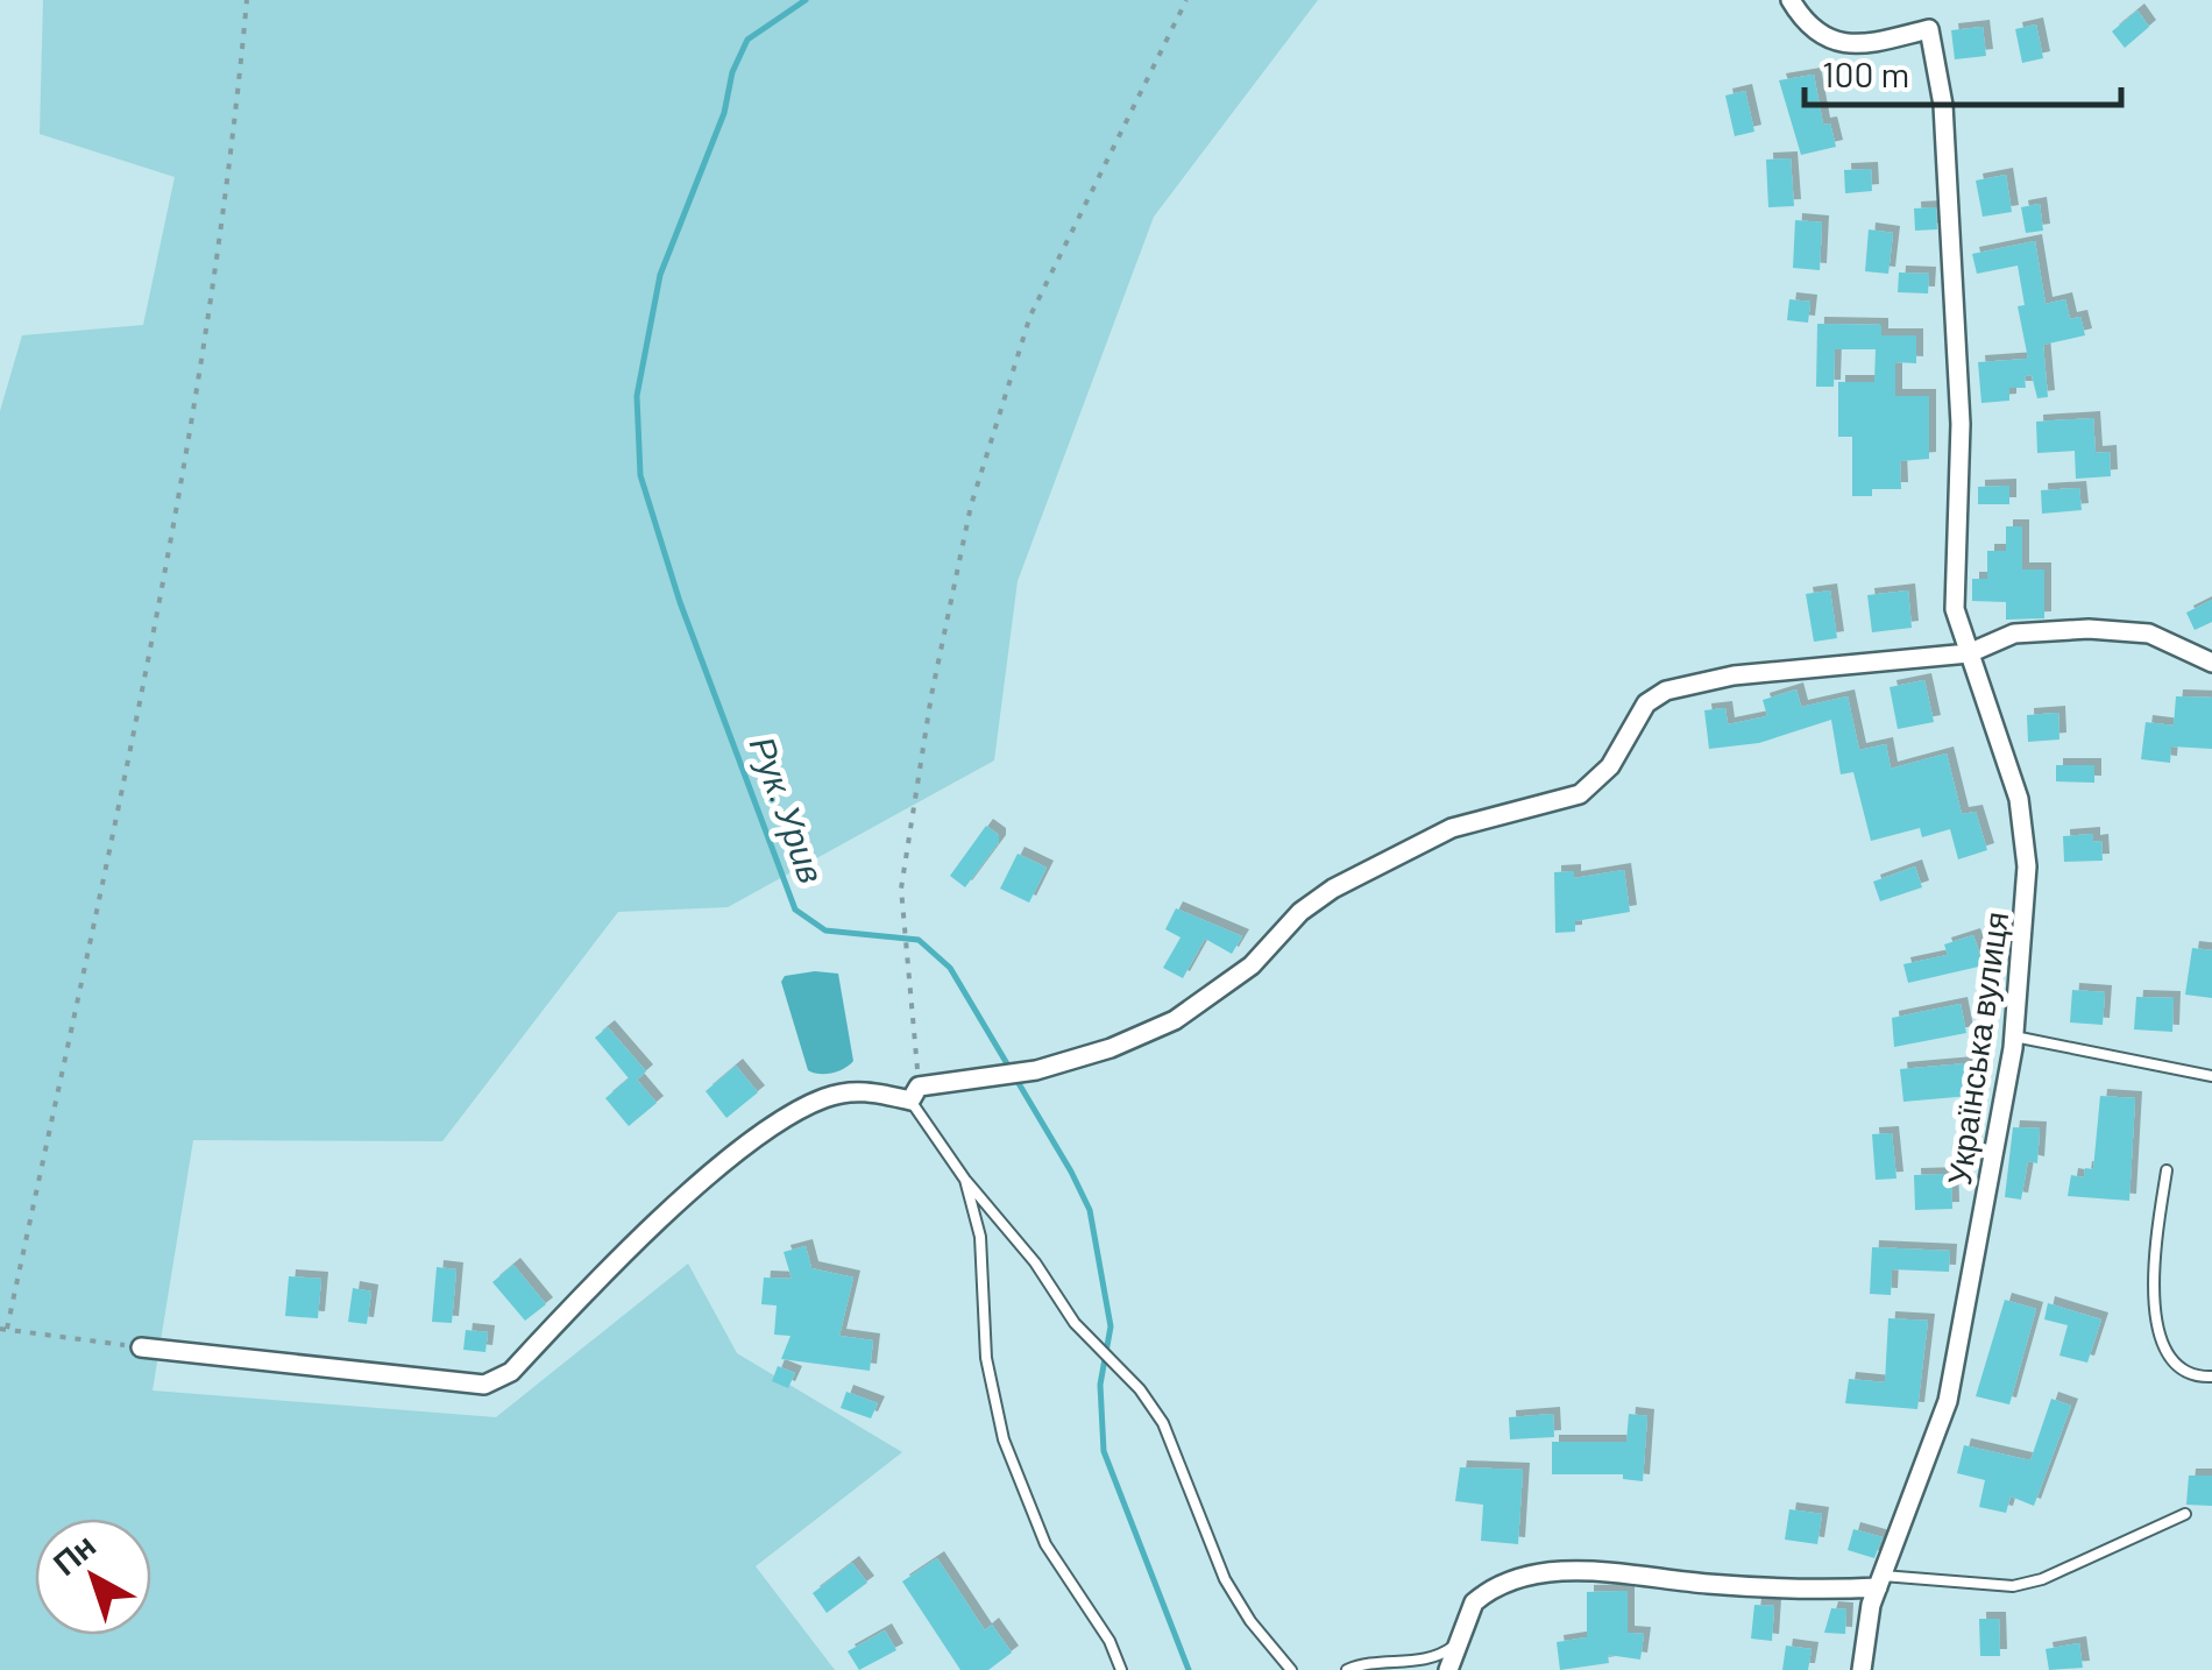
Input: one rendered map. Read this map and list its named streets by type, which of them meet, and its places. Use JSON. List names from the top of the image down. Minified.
{"streets":{"street":["Українська вулиця"]},"water":["Рук. Урив"],"scale_bar":"100 m","north":"top left"}
